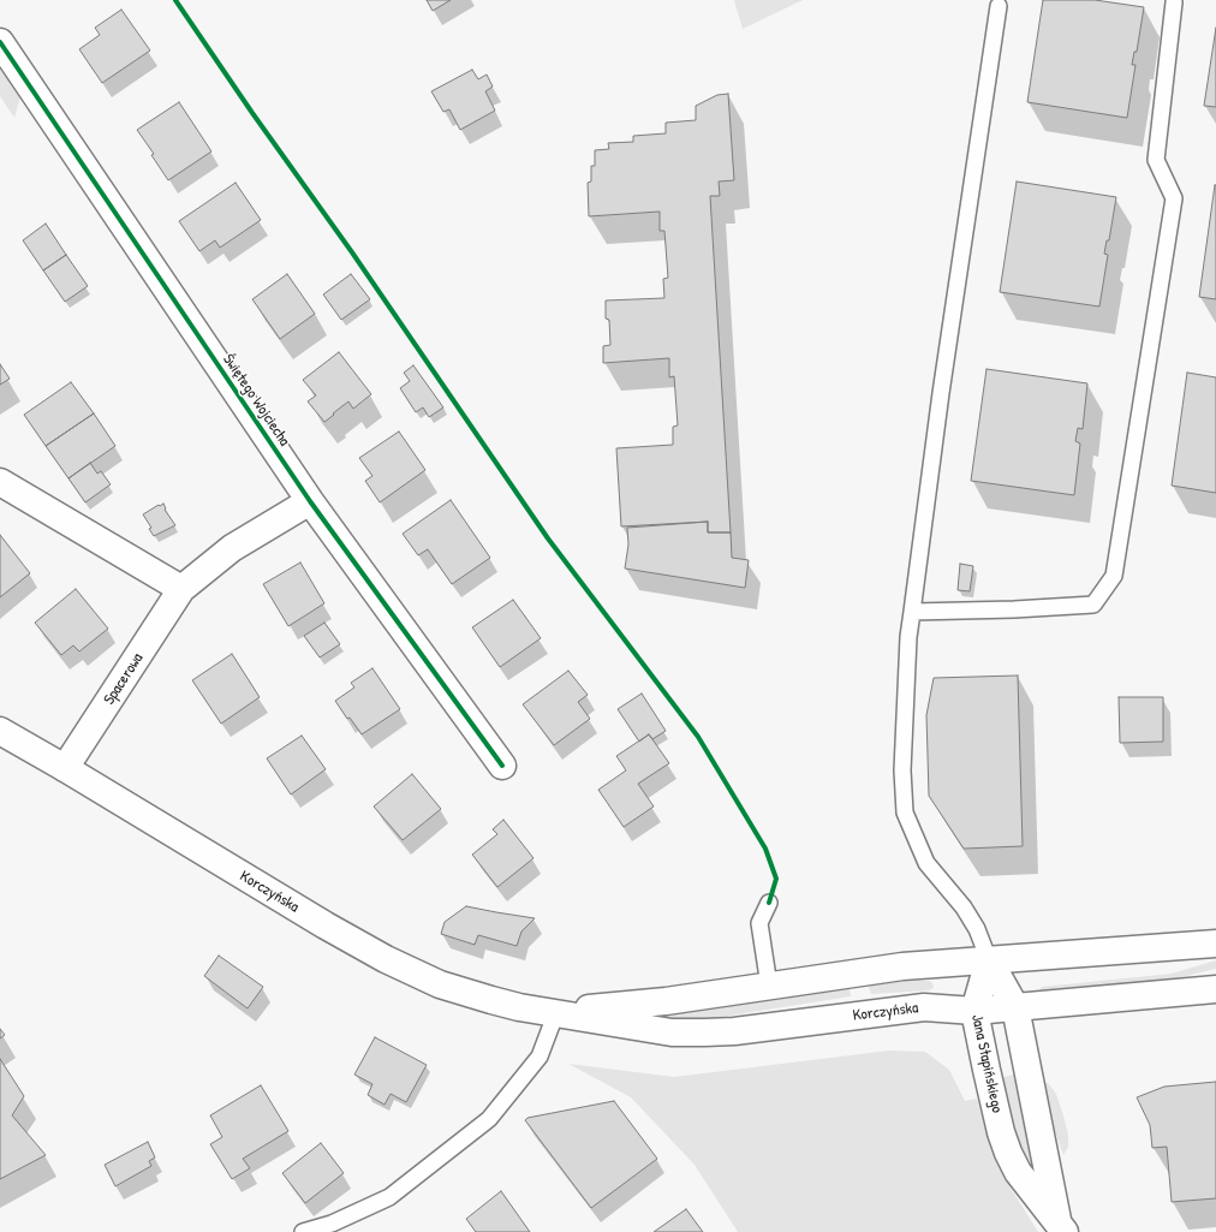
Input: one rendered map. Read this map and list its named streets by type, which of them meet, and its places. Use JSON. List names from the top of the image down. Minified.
{"streets":{"street":["Świętego Wojciecha","Spacerowa","Korczyńska","Jana Stapińskiego"]},"crossings":[["Świętego Wojciecha","Spacerowa"],["Spacerowa","Korczyńska"],["Korczyńska","Jana Stapińskiego"]]}
